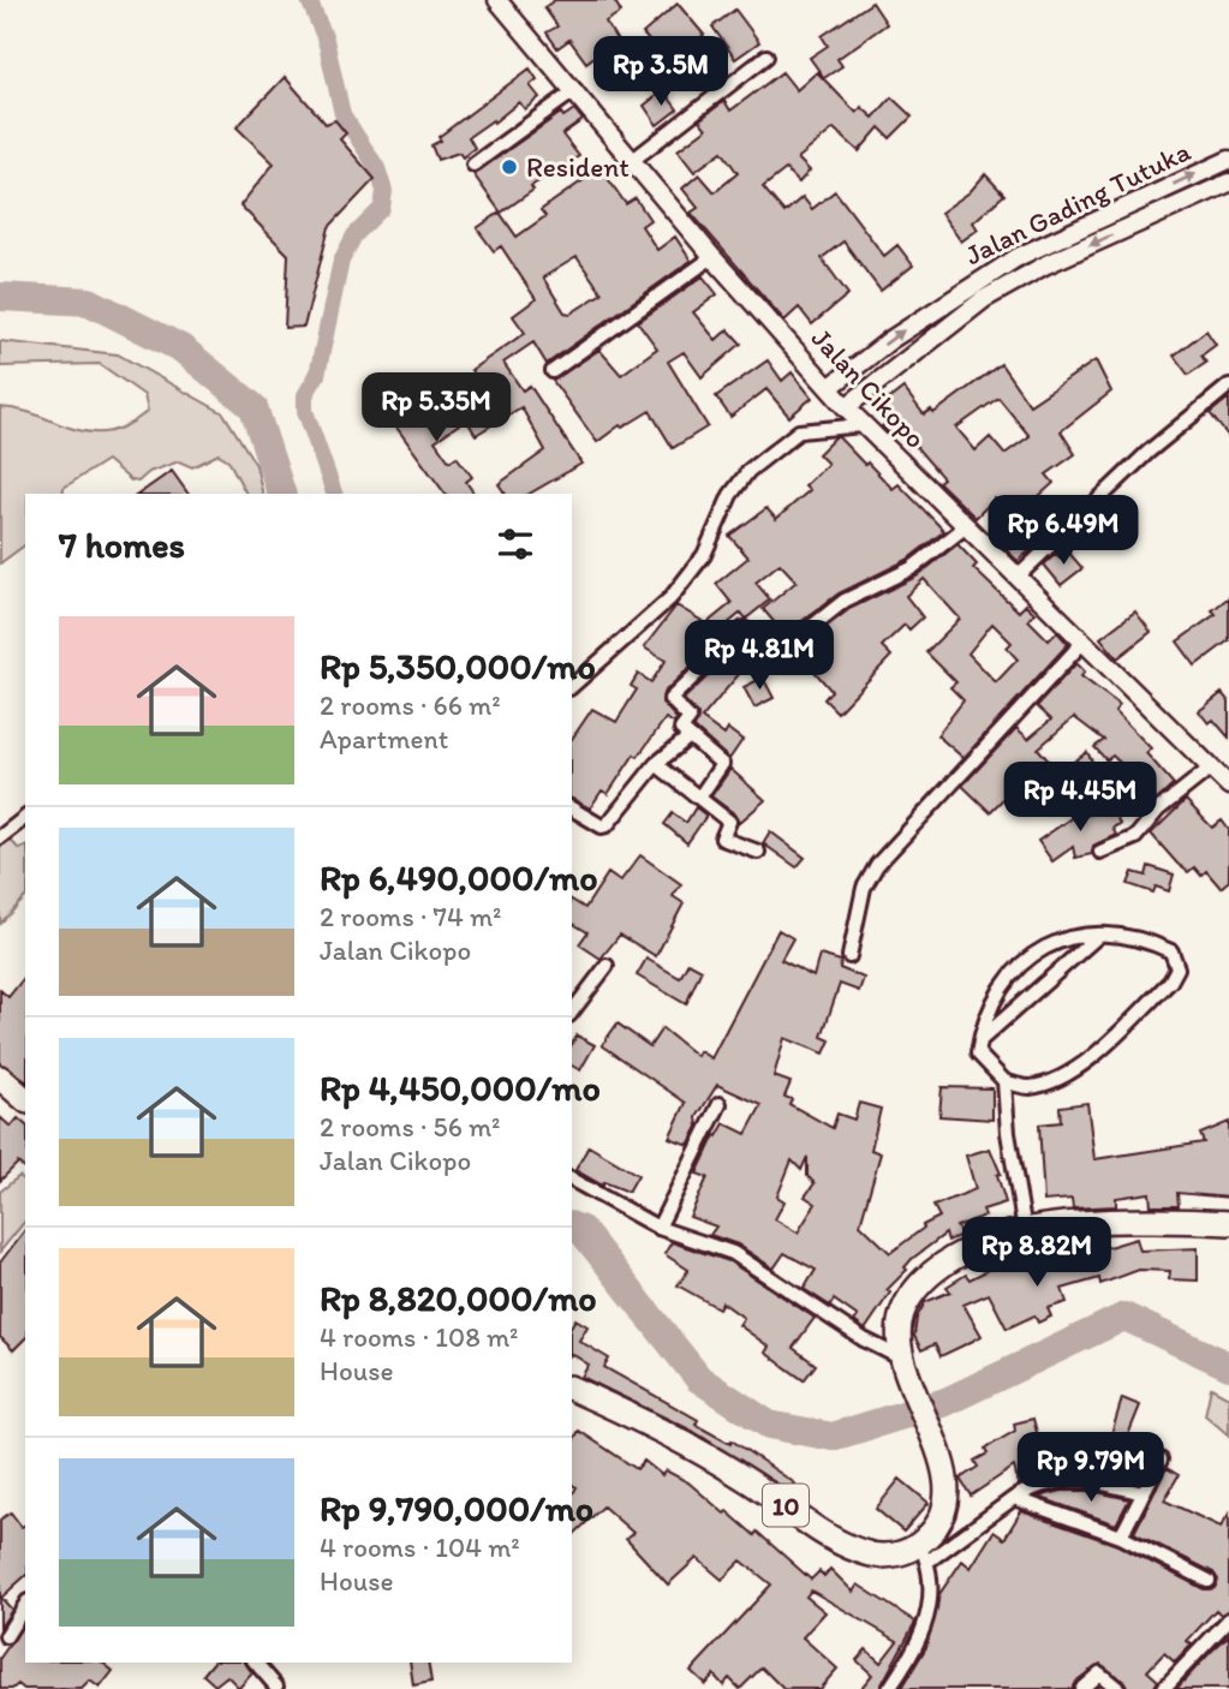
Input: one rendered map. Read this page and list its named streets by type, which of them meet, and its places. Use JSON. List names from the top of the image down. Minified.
{"streets":{"highway":["10"],"street":["Jalan Gading Tutuka","Jalan Cikopo"]},"crossings":[["Jalan Gading Tutuka","Jalan Cikopo"]],"places":["Resident"],"page":{"price":["Rp 3.5M","Rp 5.35M","Rp 6.49M","Rp 4.81M","Rp 4.45M","Rp 8.82M","Rp 9.79M"],"heading":"7 homes","list":[{"name":"Rp 5,350,000/mo","note":"2 rooms · 66 m² · Apartment"},{"name":"Rp 6,490,000/mo","note":"2 rooms · 74 m² · Jalan Cikopo"},{"name":"Rp 4,450,000/mo","note":"2 rooms · 56 m² · Jalan Cikopo"},{"name":"Rp 8,820,000/mo","note":"4 rooms · 108 m² · House"},{"name":"Rp 9,790,000/mo","note":"4 rooms · 104 m² · House"}]}}
